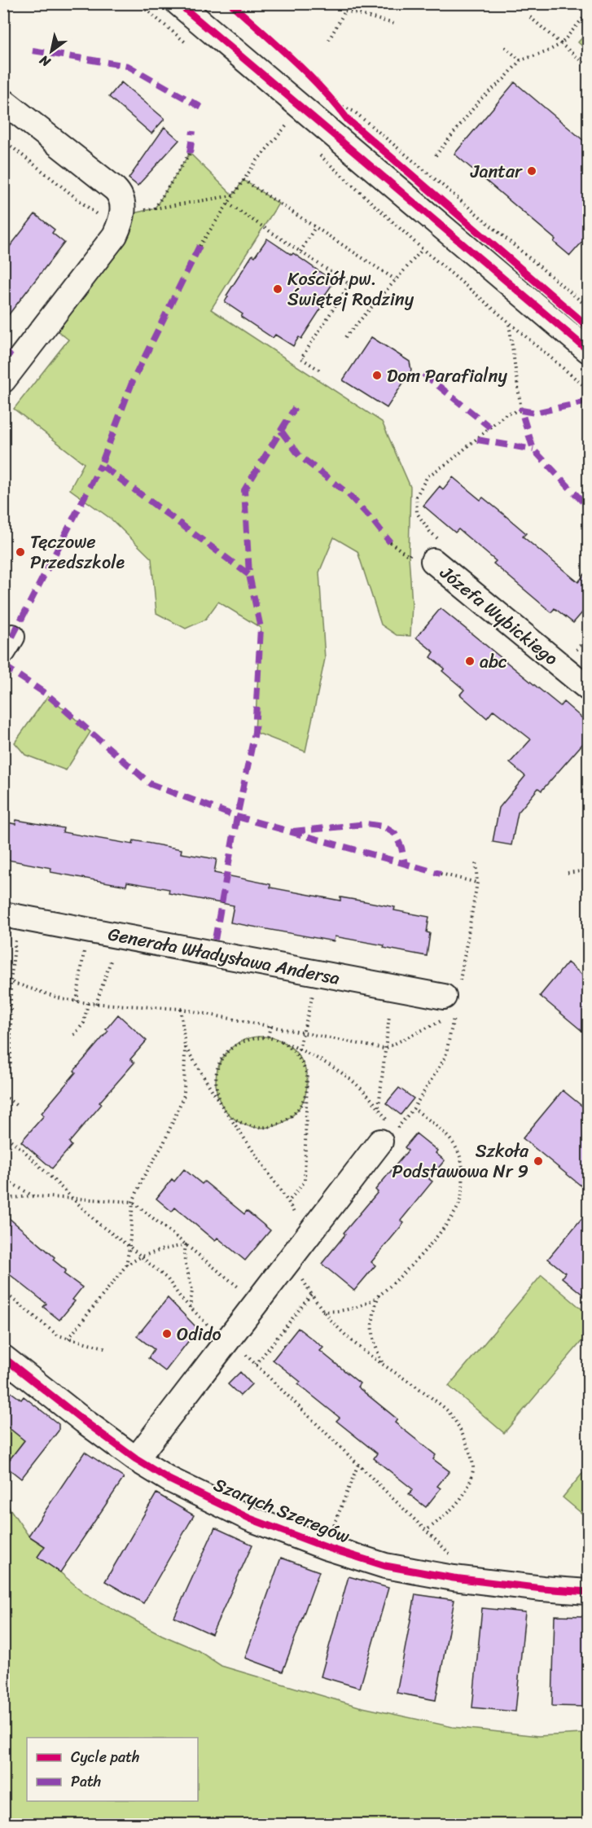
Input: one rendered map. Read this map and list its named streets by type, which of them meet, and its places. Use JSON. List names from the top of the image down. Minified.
{"streets":{"street":["Józefa Wybickiego","Generała Władysława Andersa","Szarych Szeregów"]},"places":["Jantar","Kościół pw. Świętej Rodziny","Dom Parafialny","Tęczowe Przedszkole","abc","Szkoła Podstawowa Nr 9","Odido"],"legend":["Cycle path","Path"],"north":"bottom left"}
